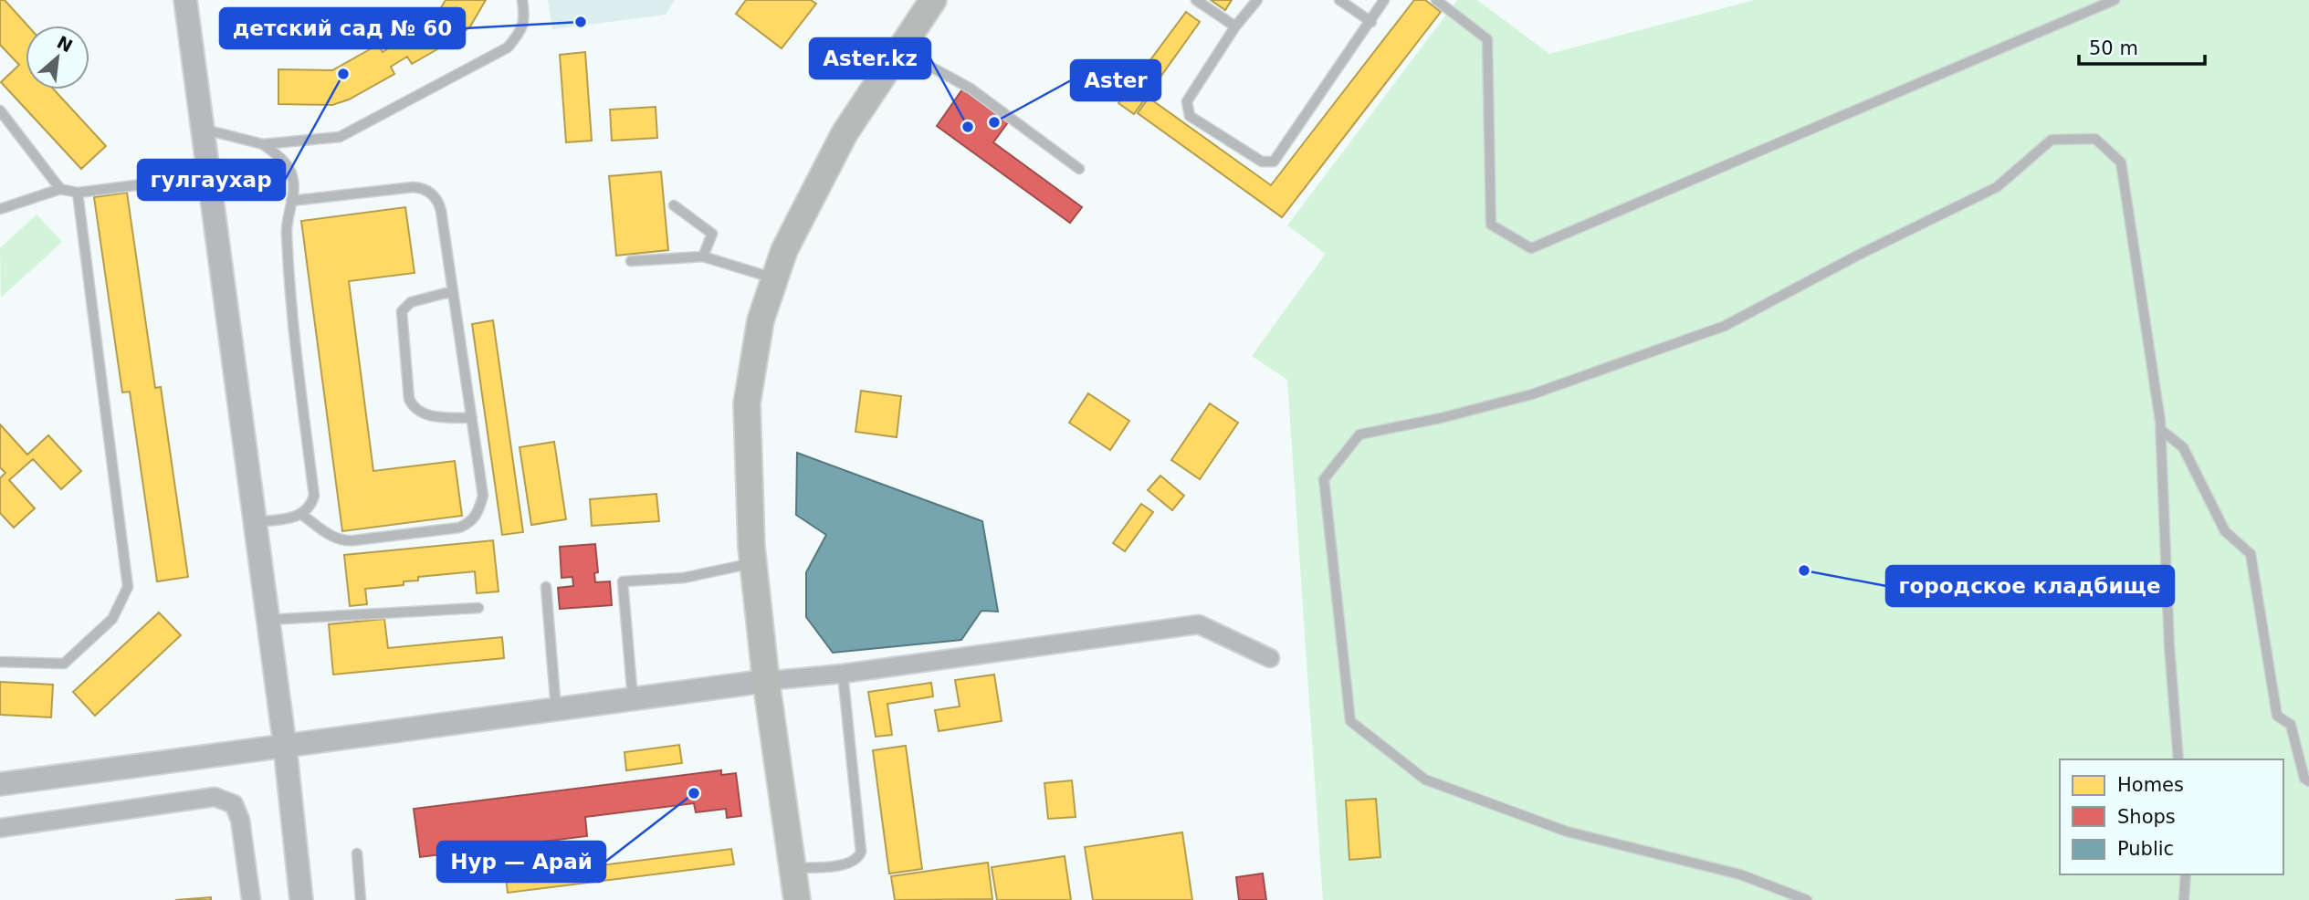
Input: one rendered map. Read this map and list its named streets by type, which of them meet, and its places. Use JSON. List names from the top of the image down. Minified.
{"places":["детский сад № 60","гулгаухар","Aster","Aster.kz","городское кладбище","Нур — Арай"],"legend":["Homes","Shops","Public"],"scale_bar":"50 m","north":"top right"}
